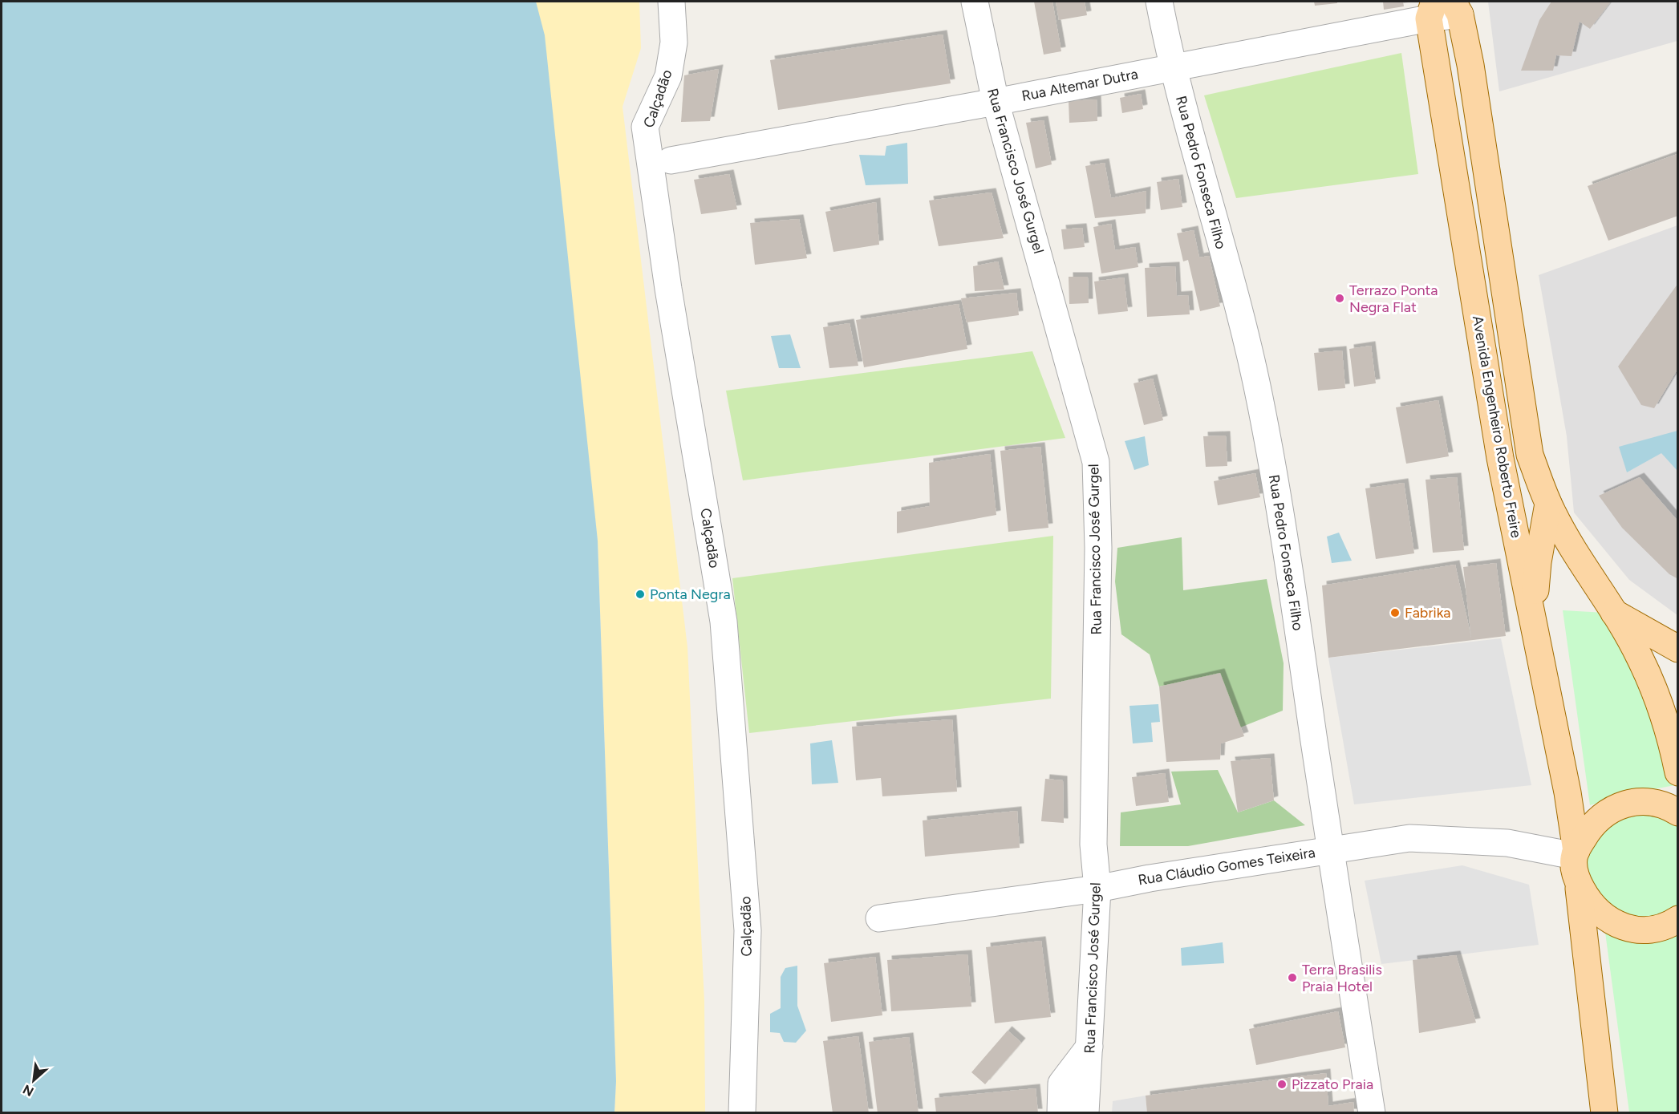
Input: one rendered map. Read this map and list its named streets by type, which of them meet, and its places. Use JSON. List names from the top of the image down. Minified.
{"streets":{"main road":["Avenida Engenheiro Roberto Freire"],"street":["Rua Altemar Dutra","Calçadão","Rua Francisco José Gurgel","Rua Pedro Fonseca Filho","Rua Cláudio Gomes Teixeira"]},"crossings":[["Rua Altemar Dutra","Rua Francisco José Gurgel"],["Rua Altemar Dutra","Rua Pedro Fonseca Filho"],["Rua Altemar Dutra","Avenida Engenheiro Roberto Freire"],["Rua Francisco José Gurgel","Rua Cláudio Gomes Teixeira"],["Rua Pedro Fonseca Filho","Rua Cláudio Gomes Teixeira"],["Avenida Engenheiro Roberto Freire","Rua Cláudio Gomes Teixeira"]],"places":["Terrazo Ponta Negra Flat","Ponta Negra","Fabrika","Terra Brasilis Praia Hotel","Pizzato Praia"],"north":"bottom left"}
